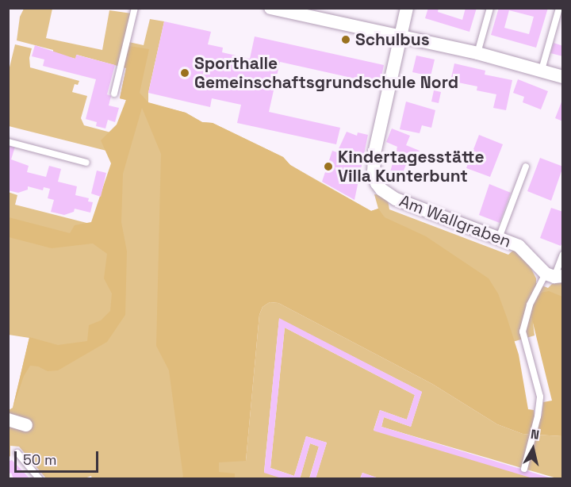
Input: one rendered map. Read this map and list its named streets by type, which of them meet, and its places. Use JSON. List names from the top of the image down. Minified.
{"streets":{"street":["Am Wallgraben"]},"places":["Schulbus","Sporthalle Gemeinschaftsgrundschule Nord","Kindertagesstätte Villa Kunterbunt"],"scale_bar":"50 m","north":"top"}
